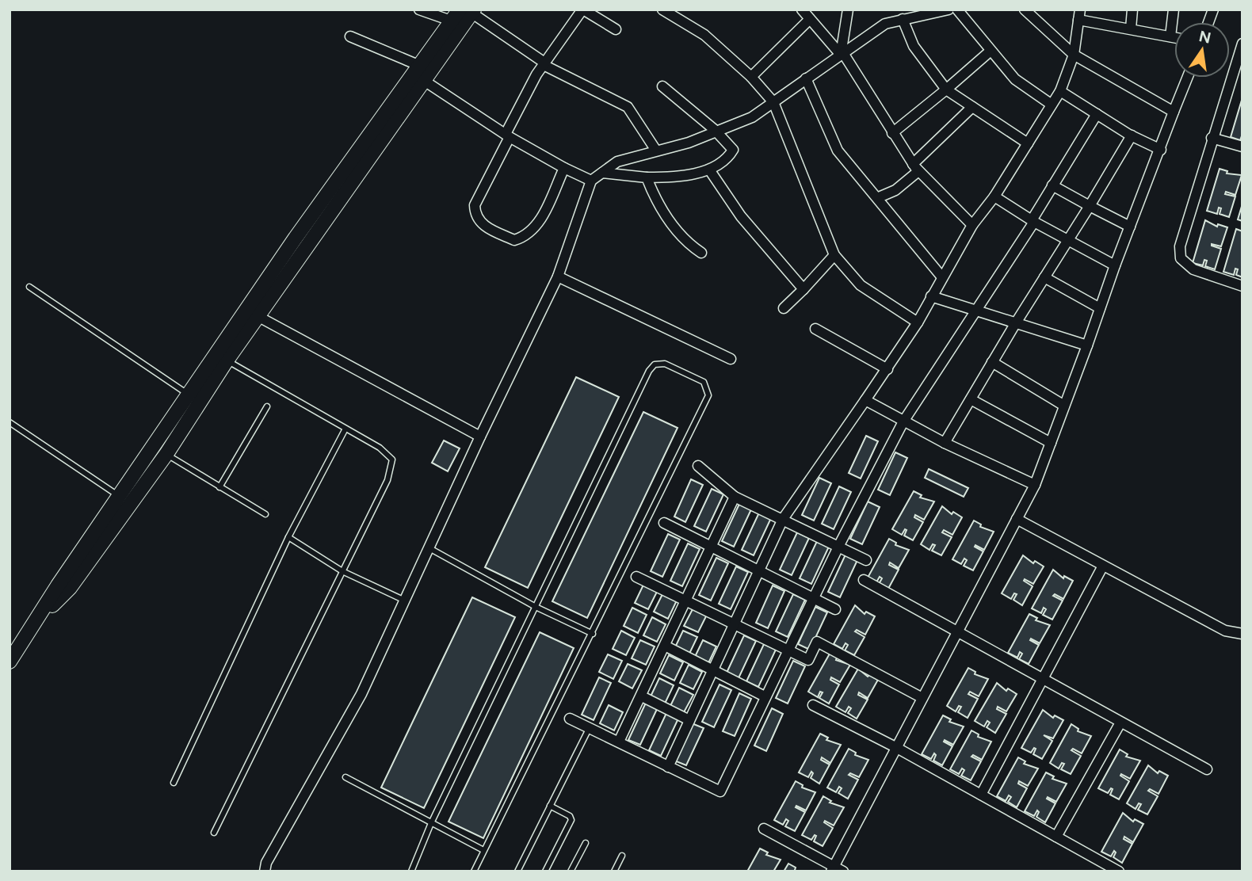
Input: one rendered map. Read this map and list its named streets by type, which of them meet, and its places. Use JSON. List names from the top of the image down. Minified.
{"north":"top"}
